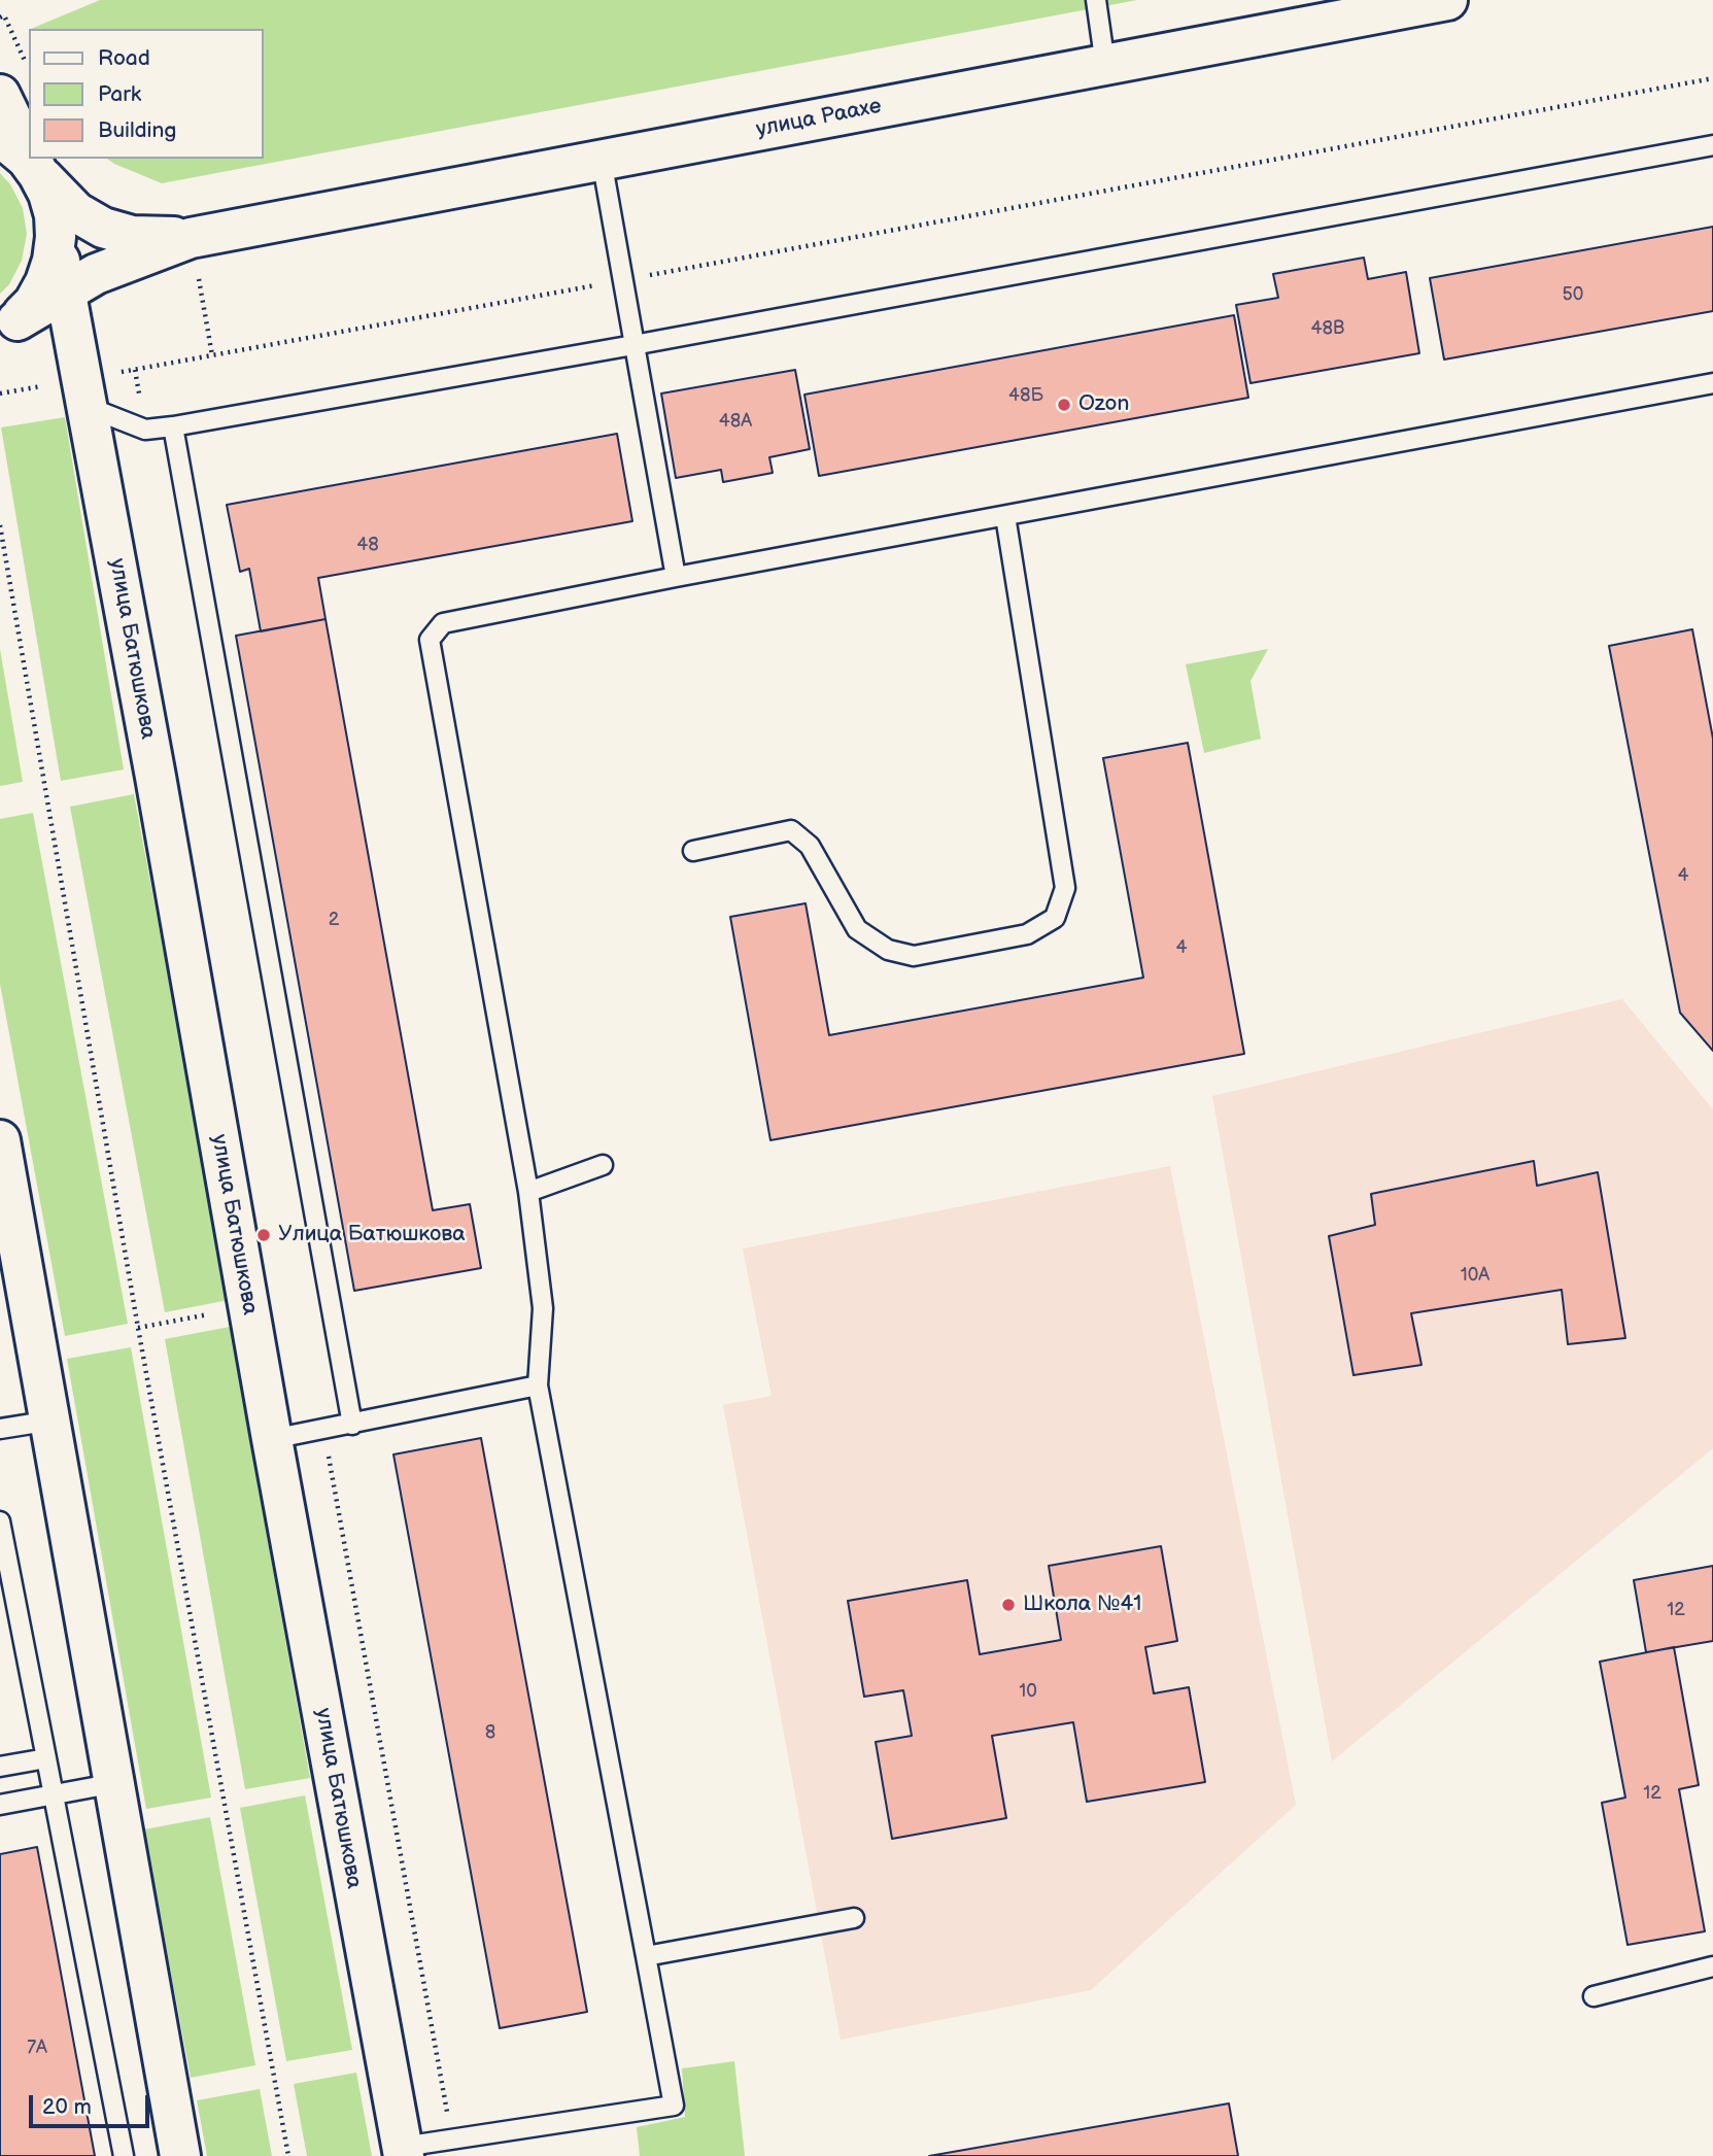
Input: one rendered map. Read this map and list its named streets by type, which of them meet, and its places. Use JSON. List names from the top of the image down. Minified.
{"streets":{"street":["улица Раахе","улица Батюшкова"]},"places":["Ozon","Улица Батюшкова","Школа №41"],"house_numbers":["50","48В","48Б","48А","48","4","2","4","10А","12","10","8","12","7А"],"legend":["Road","Park","Building"],"scale_bar":"20 m"}
